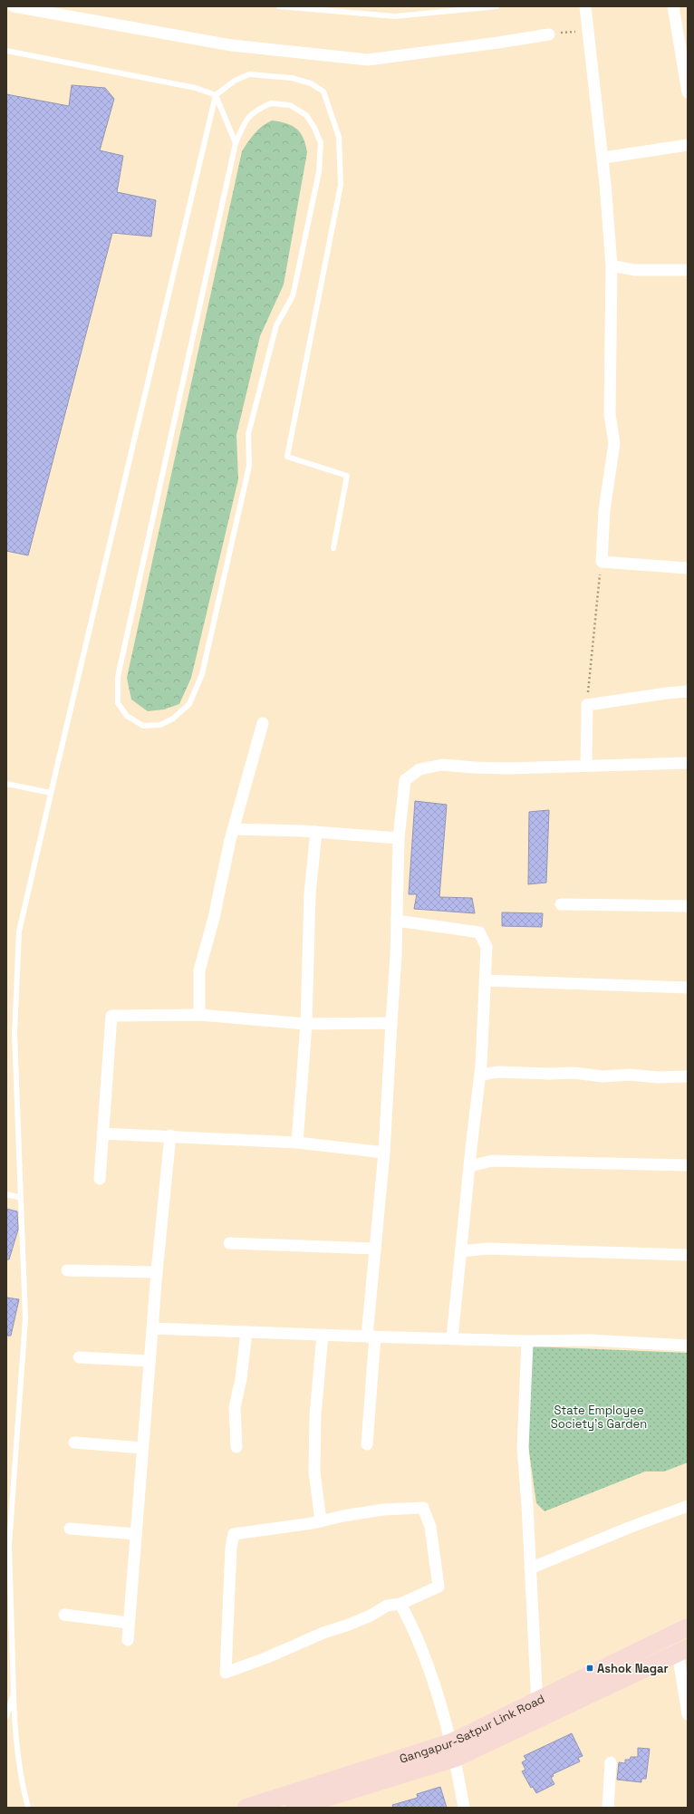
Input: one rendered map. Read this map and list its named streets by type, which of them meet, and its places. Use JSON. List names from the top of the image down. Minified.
{"streets":{"main road":["Gangapur-Satpur Link Road"]},"parks":["State Employee Society's Garden"],"places":{"transit":["Ashok Nagar"]}}
